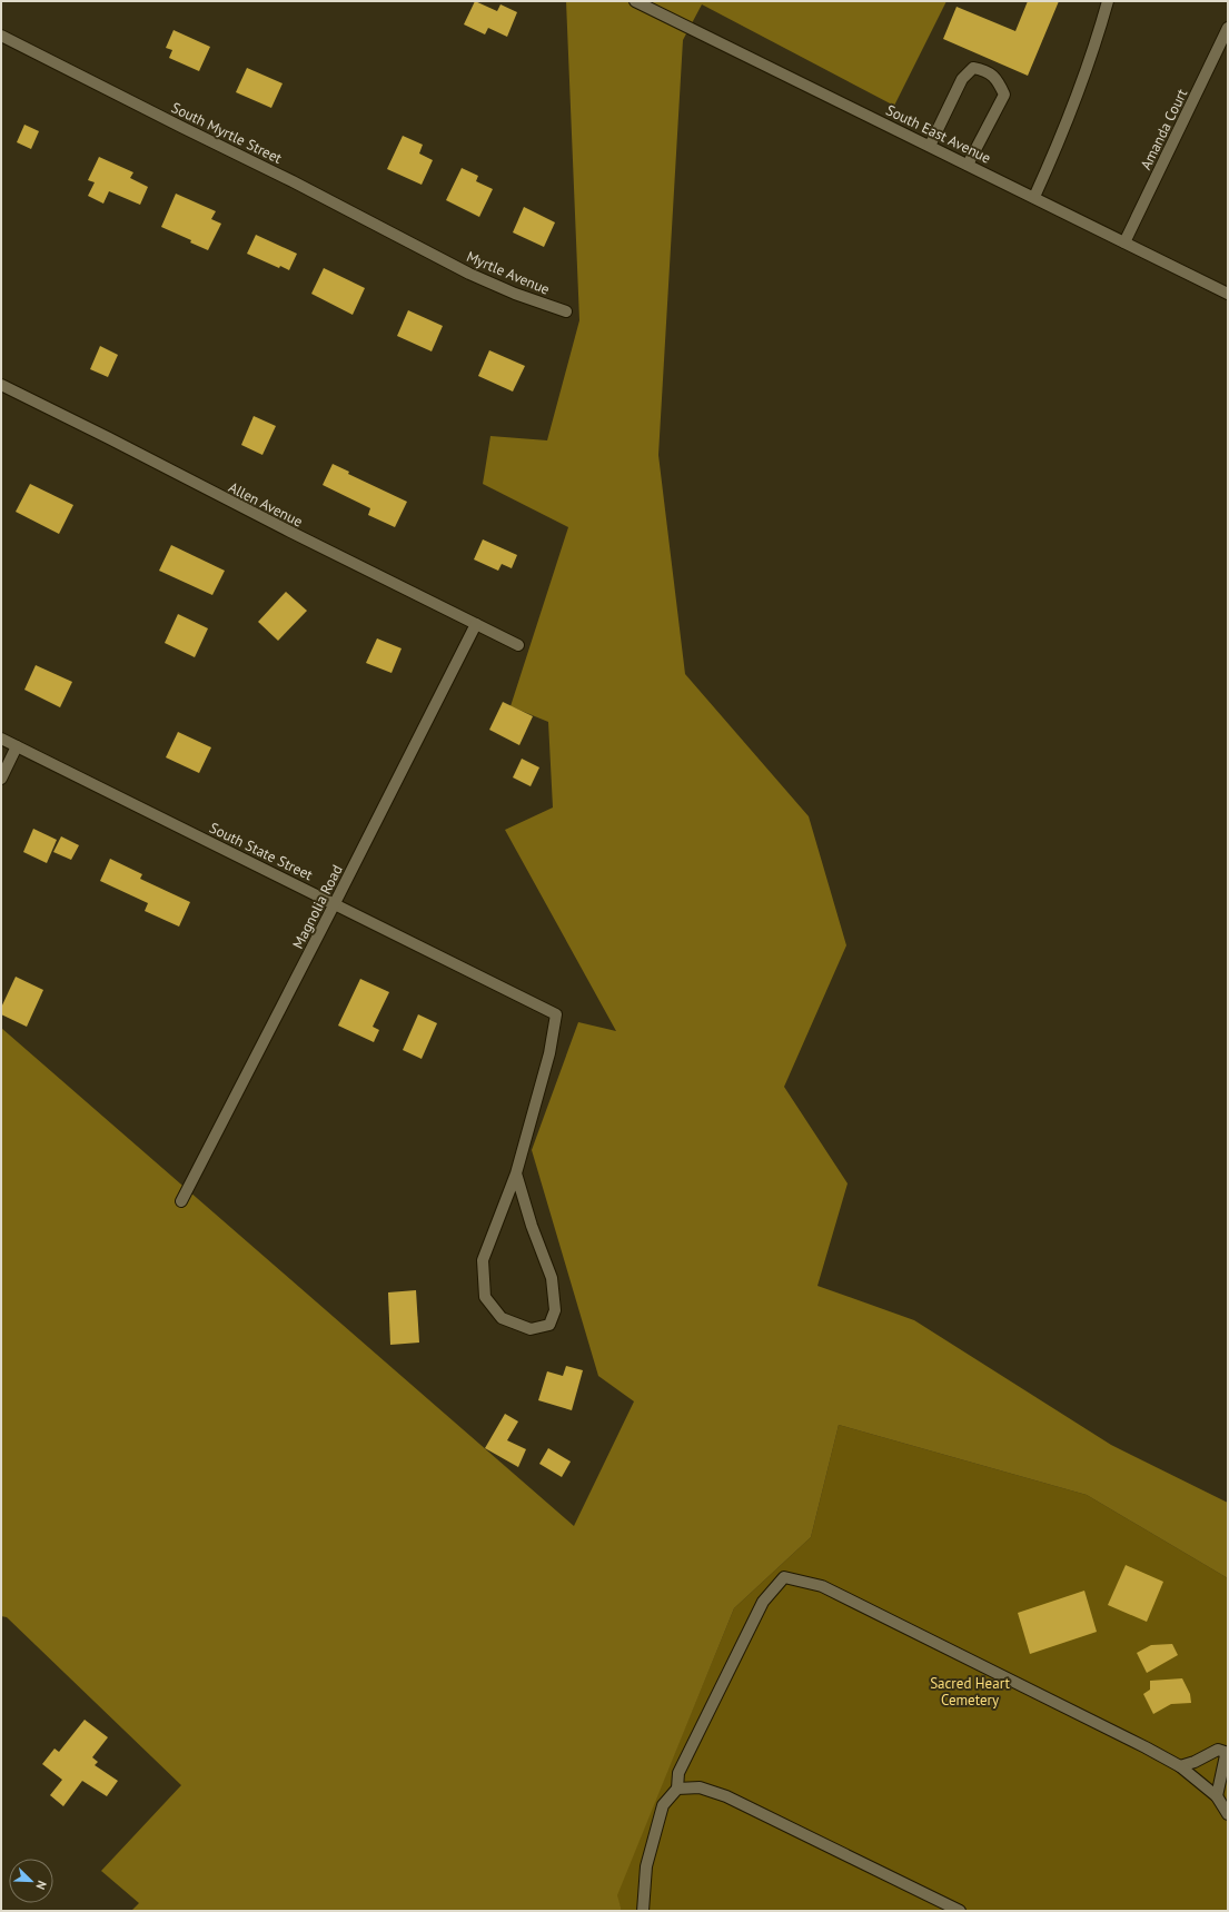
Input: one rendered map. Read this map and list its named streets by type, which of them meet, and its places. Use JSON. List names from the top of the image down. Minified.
{"streets":{"street":["Amanda Court","South Myrtle Street","South East Avenue","Myrtle Avenue","Allen Avenue","South State Street","Magnolia Road"]},"crossings":[["Amanda Court","South East Avenue"],["South Myrtle Street","Myrtle Avenue"],["Allen Avenue","Magnolia Road"],["South State Street","Magnolia Road"]],"parks":["Sacred Heart Cemetery"],"north":"bottom right"}
